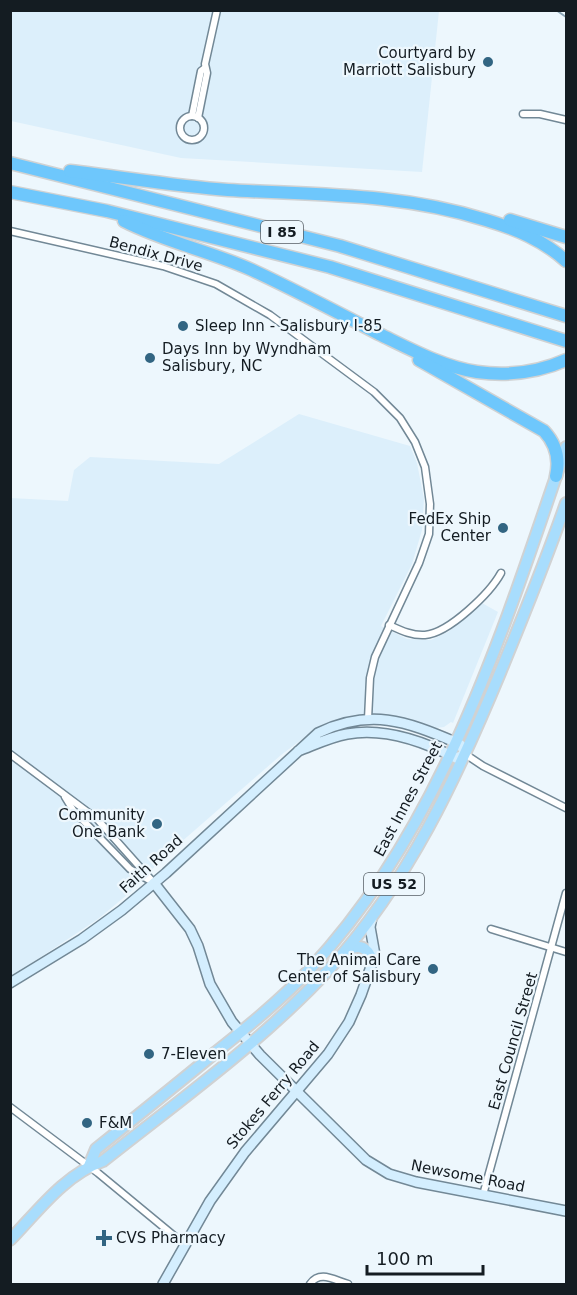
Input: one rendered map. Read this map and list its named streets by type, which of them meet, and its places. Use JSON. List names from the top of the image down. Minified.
{"streets":{"highway":["I 85"],"main road":["East Innes Street","US 52"],"street":["Bendix Drive","Faith Road","East Council Street","Stokes Ferry Road","Newsome Road"]},"crossings":[["Bendix Drive","Faith Road"],["East Innes Street","Faith Road"],["East Innes Street","Stokes Ferry Road"],["East Innes Street","Newsome Road"],["Faith Road","Newsome Road"],["East Council Street","Newsome Road"],["Stokes Ferry Road","Newsome Road"]],"places":{"other":["Courtyard by Marriott Salisbury","Sleep Inn - Salisbury I-85","Days Inn by Wyndham Salisbury, NC","FedEx Ship Center","Community One Bank","The Animal Care Center of Salisbury","7-Eleven","F&M"],"health":["CVS Pharmacy"]},"scale_bar":"100 m"}
